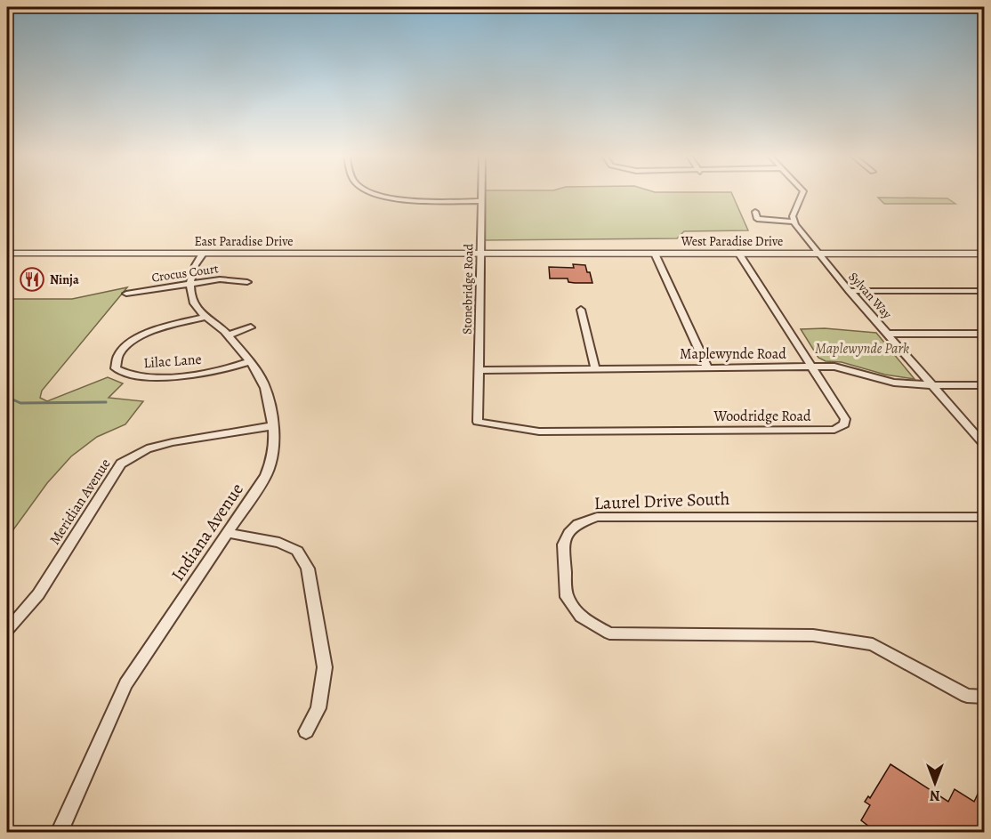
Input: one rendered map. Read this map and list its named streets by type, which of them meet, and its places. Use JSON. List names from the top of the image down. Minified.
{"streets":{"street":["East Paradise Drive","West Paradise Drive","Crocus Court","Stonebridge Road","Sylvan Way","Maplewynde Road","Lilac Lane","Woodridge Road","Laurel Drive South","Meridian Avenue","Indiana Avenue"]},"crossings":[["East Paradise Drive","West Paradise Drive"],["East Paradise Drive","Stonebridge Road"],["West Paradise Drive","Stonebridge Road"],["West Paradise Drive","Sylvan Way"],["West Paradise Drive","Woodridge Road"],["Crocus Court","Indiana Avenue"],["Stonebridge Road","Maplewynde Road"],["Stonebridge Road","Woodridge Road"],["Sylvan Way","Maplewynde Road"],["Maplewynde Road","Woodridge Road"],["Lilac Lane","Indiana Avenue"],["Meridian Avenue","Indiana Avenue"]],"parks":["Maplewynde Park"],"places":{"restaurant":["Ninja"]},"north":"bottom"}
